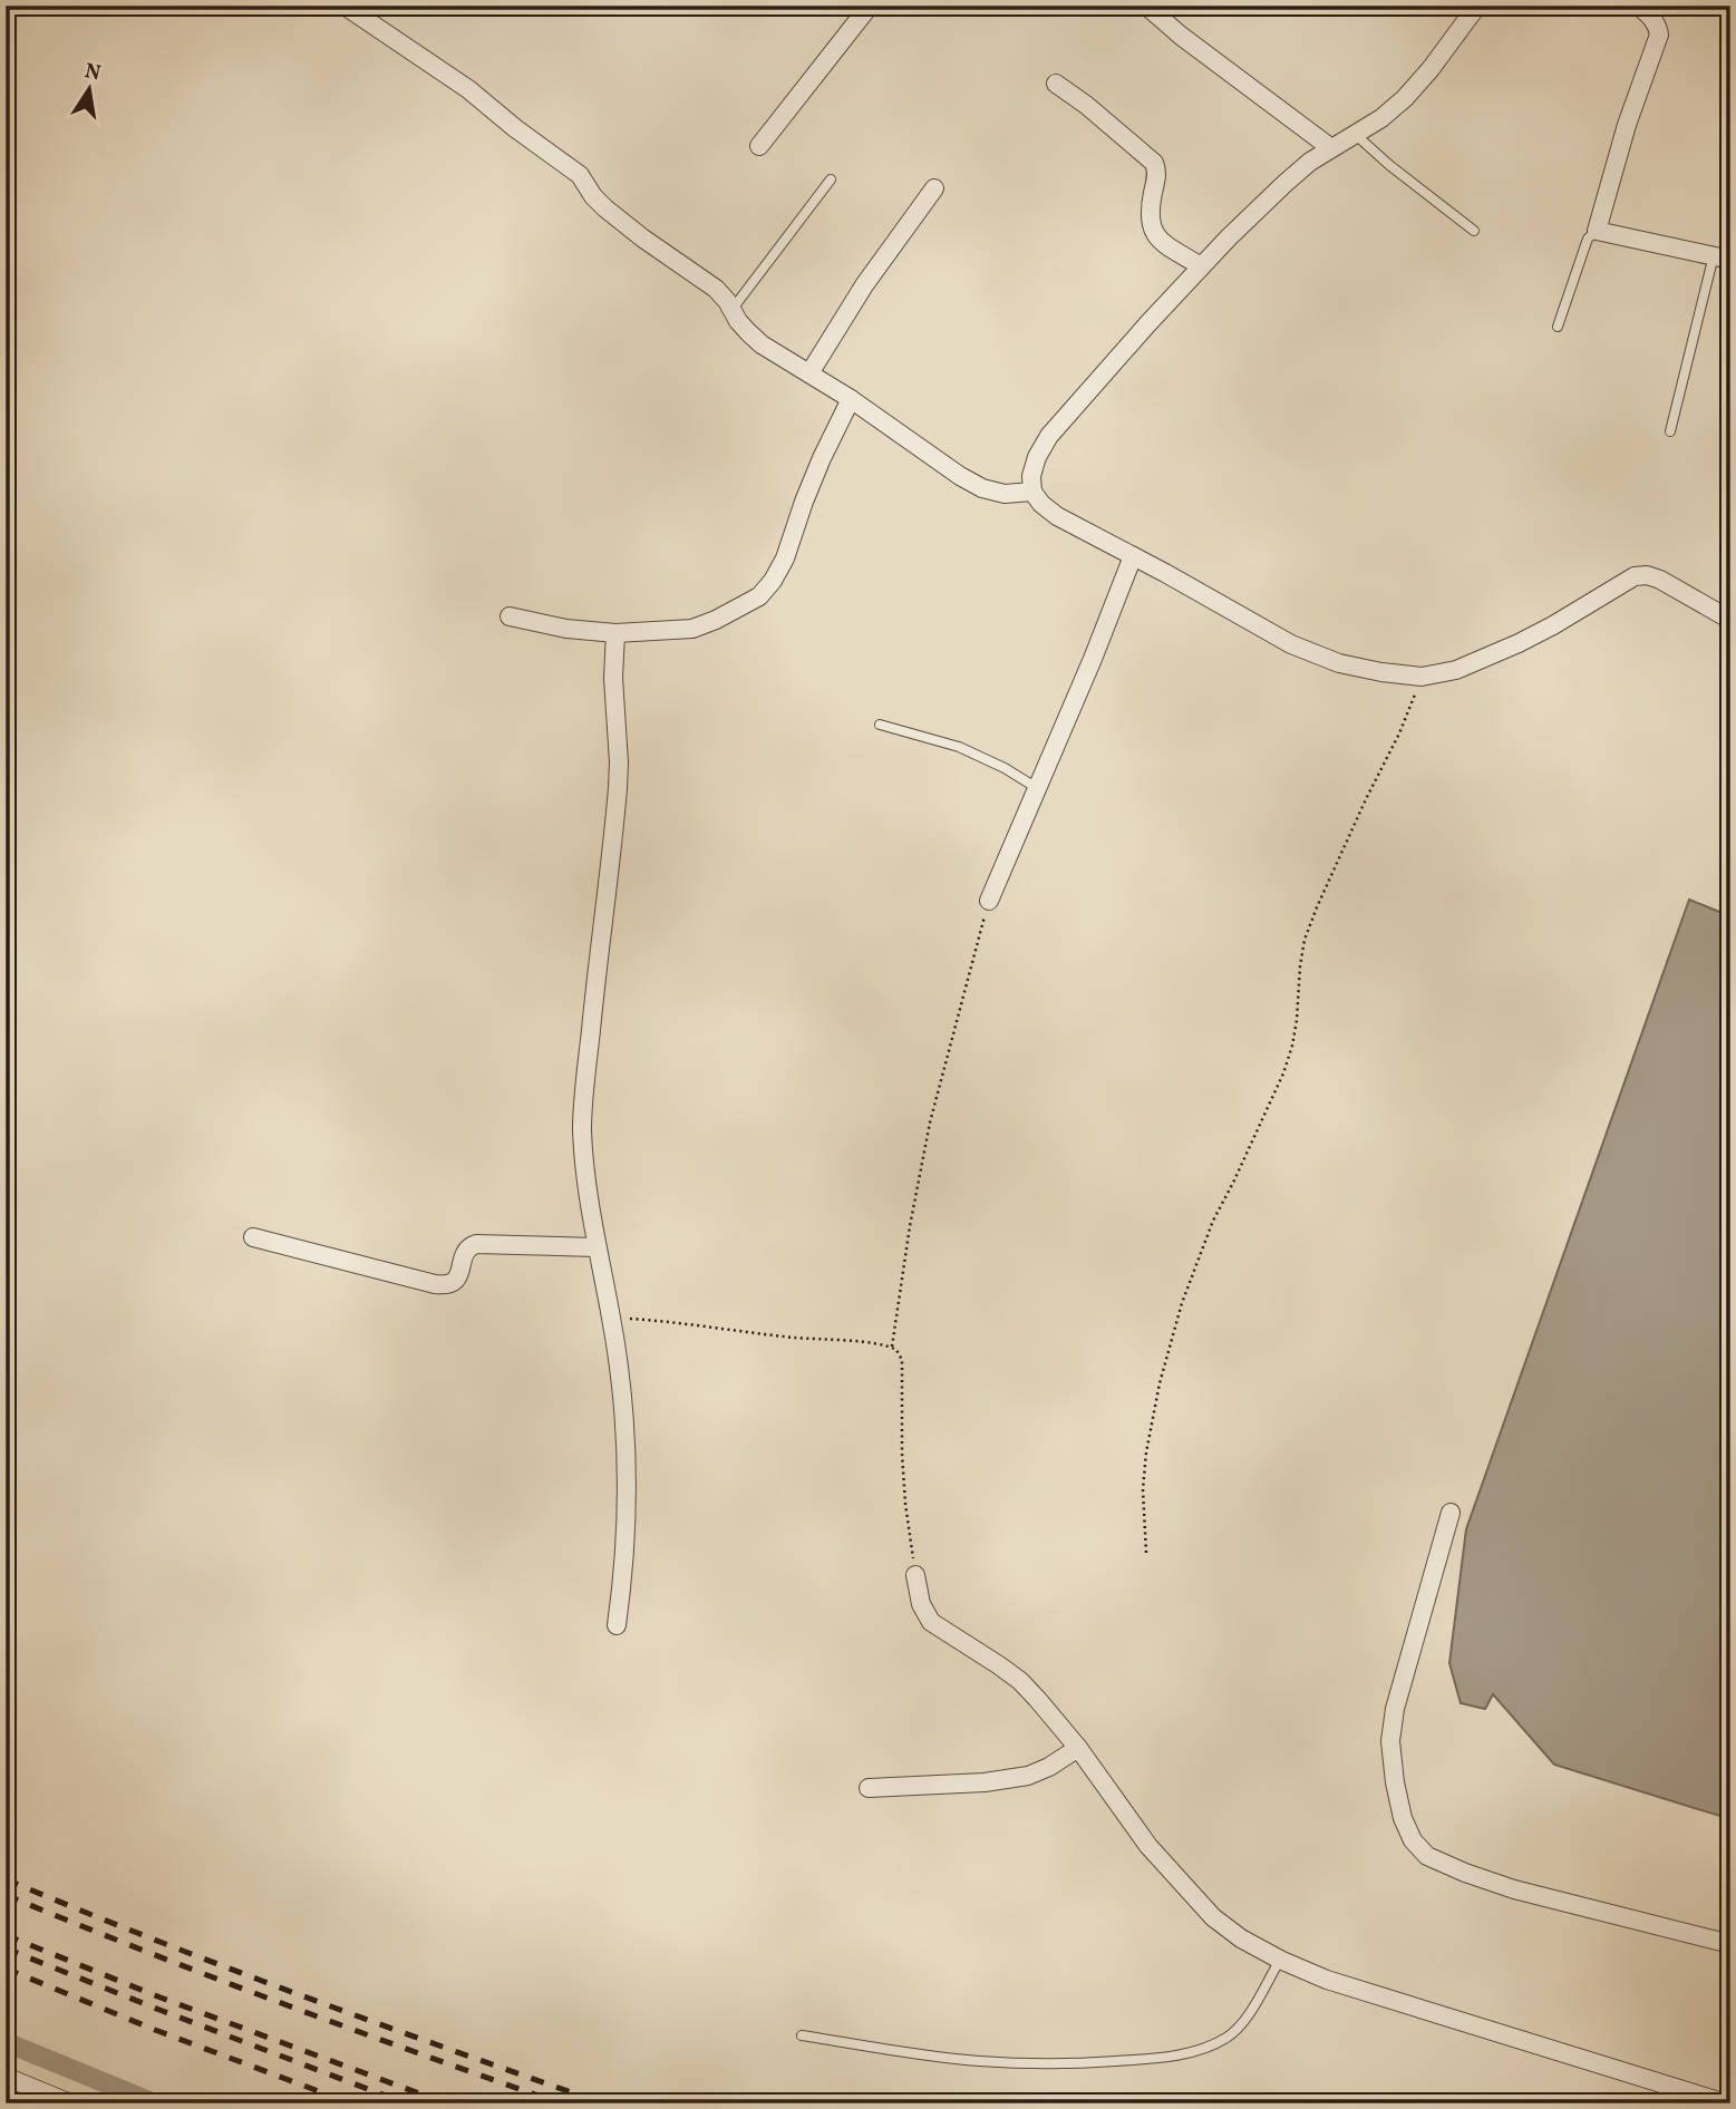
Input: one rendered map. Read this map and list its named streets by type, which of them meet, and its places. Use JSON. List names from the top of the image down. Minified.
{"north":"top"}
